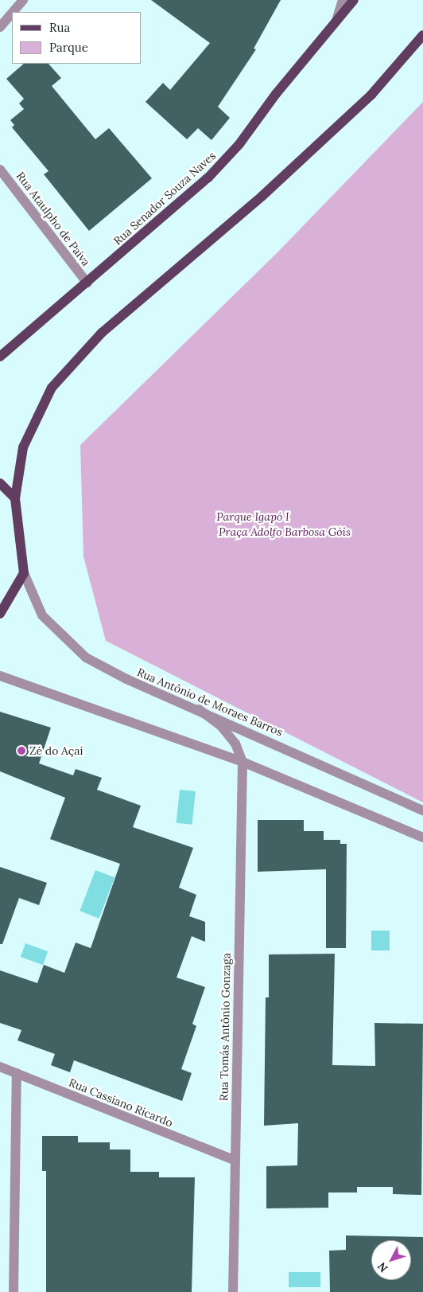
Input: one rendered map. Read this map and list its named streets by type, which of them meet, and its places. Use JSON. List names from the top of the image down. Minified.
{"streets":{"main road":["Rua Senador Souza Naves"],"street":["Rua Ataulpho de Paiva","Rua Antônio de Moraes Barros","Rua Tomás Antônio Gonzaga","Rua Cassiano Ricardo"]},"crossings":[["Rua Senador Souza Naves","Rua Ataulpho de Paiva"],["Rua Tomás Antônio Gonzaga","Rua Cassiano Ricardo"]],"parks":["Parque Igapó I","Praça Adolfo Barbosa Góis"],"places":["Zé do Açaí"],"legend":["Rua","Parque"],"north":"bottom left"}
